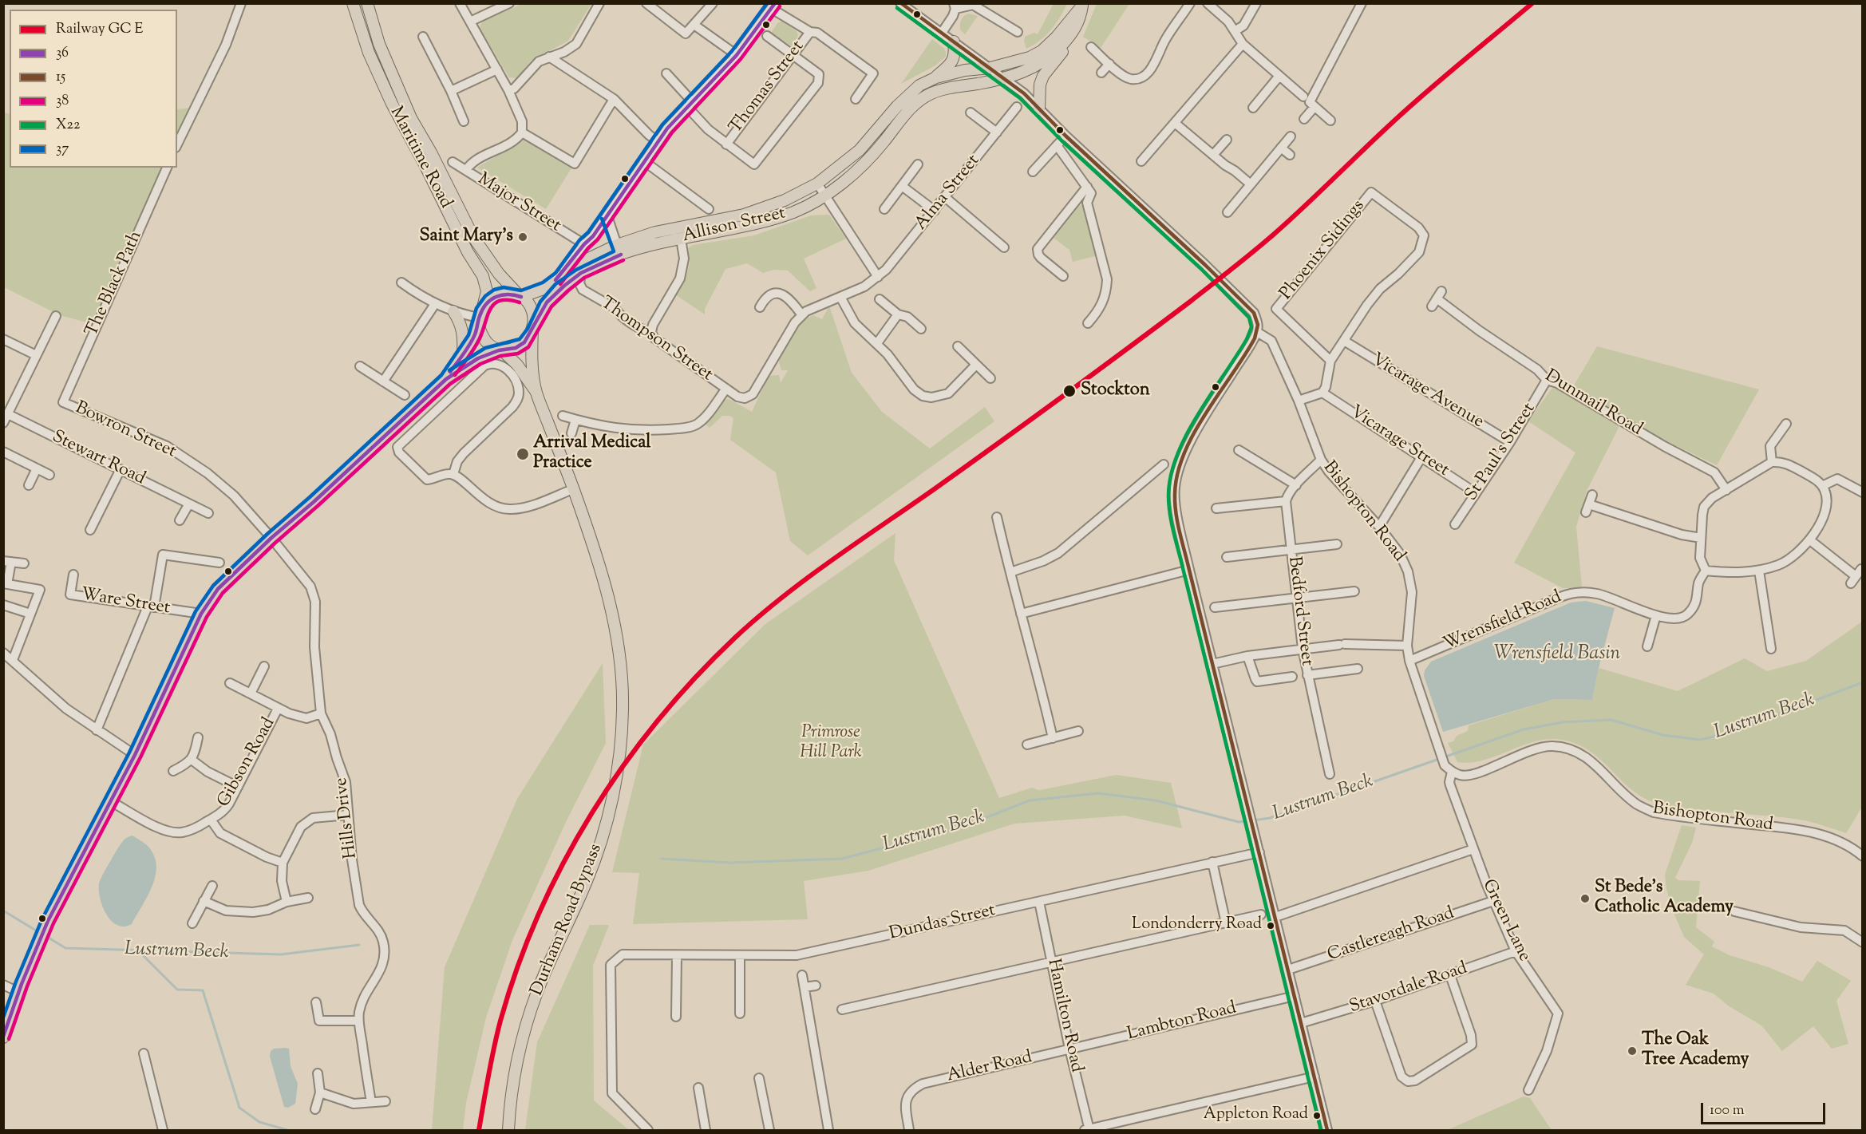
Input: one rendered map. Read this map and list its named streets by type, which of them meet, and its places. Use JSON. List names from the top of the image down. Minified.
{"streets":{"main road":["Maritime Road","Allison Street","Durham Road Bypass"],"street":["Thomas Street","Alma Street","Major Street","Phoenix Sidings","The Black Path","Thompson Street","Vicarage Avenue","Dunmail Road","Bowron Street","Vicarage Street","St Paul's Street","Stewart Road","Bishopton Road","Ware Street","Bedford Street","Wrensfield Road","Gibson Road","Hills Drive","Green Lane","Dundas Street","Castlereagh Road","Stavordale Road","Hamilton Road","Lambton Road","Alder Road"]},"crossings":[["Maritime Road","Allison Street"],["Alma Street","Thompson Street"],["Allison Street","Thompson Street"],["Phoenix Sidings","Vicarage Avenue"],["The Black Path","Bowron Street"],["Vicarage Avenue","St Paul's Street"],["Dunmail Road","St Paul's Street"],["Dunmail Road","Wrensfield Road"],["Bowron Street","Hills Drive"],["Vicarage Street","St Paul's Street"],["Bishopton Road","Wrensfield Road"],["Bishopton Road","Green Lane"],["Gibson Road","Hills Drive"],["Green Lane","Castlereagh Road"],["Green Lane","Stavordale Road"],["Dundas Street","Hamilton Road"],["Hamilton Road","Lambton Road"],["Hamilton Road","Alder Road"],["Lambton Road","Alder Road"]],"water":["Wrensfield Basin","Lustrum Beck"],"parks":["Primrose Hill Park"],"places":["Saint Mary's","Stockton","Arrival Medical Practice","St Bede's Catholic Academy","Londonderry Road","The Oak Tree Academy","Appleton Road"],"lines":["transit line 36","transit line 15","transit line 37","transit line 38","transit line X22"],"legend":["Railway GC E","36","15","38","X22","37"],"scale_bar":"100 m"}
